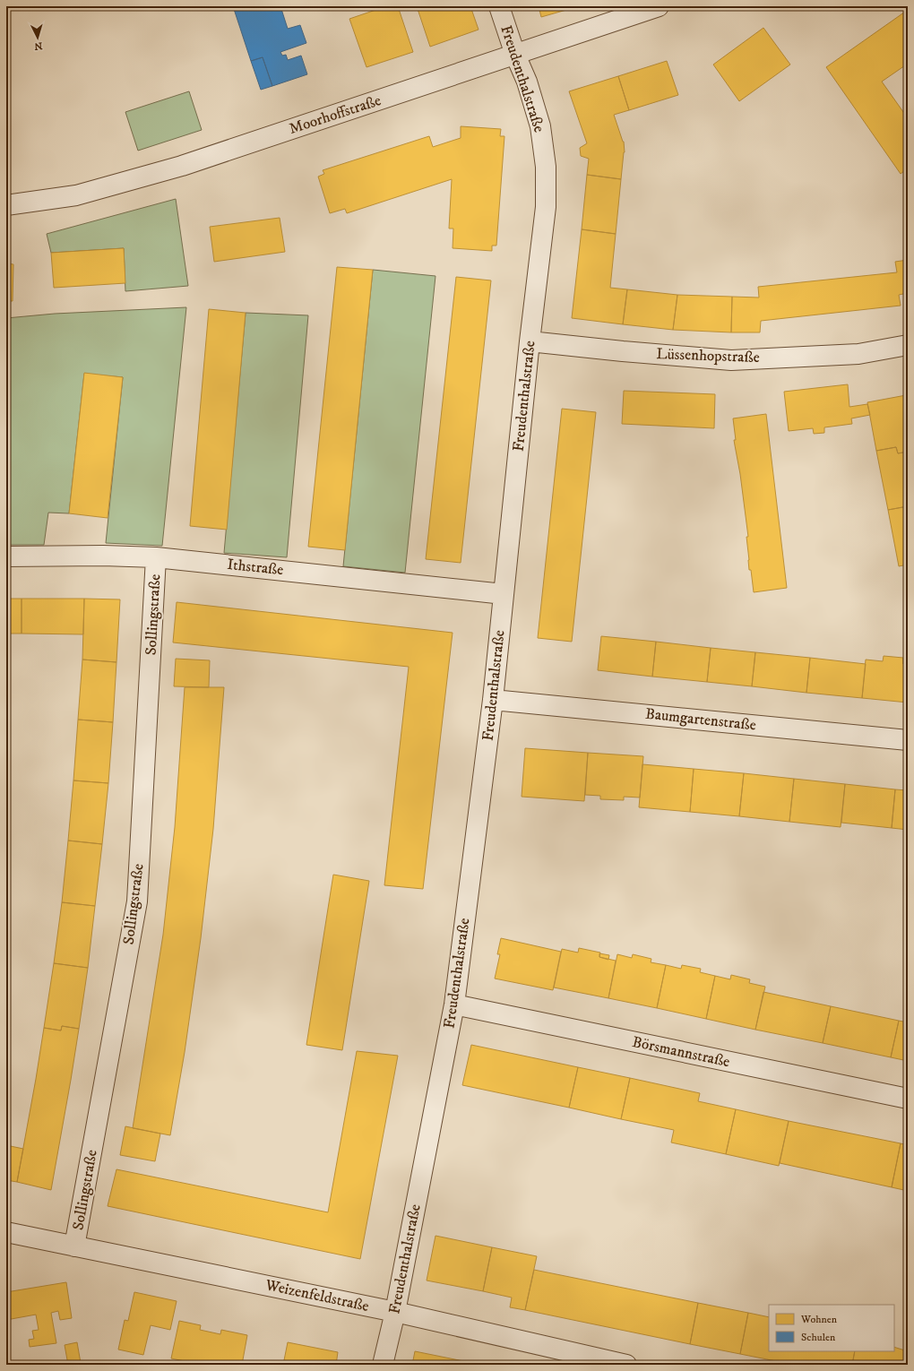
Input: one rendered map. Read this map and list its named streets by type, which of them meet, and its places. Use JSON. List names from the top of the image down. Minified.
{"streets":{"street":["Freudenthalstraße","Moorhoffstraße","Lüssenhopstraße","Ithstraße","Sollingstraße","Baumgartenstraße","Börsmannstraße","Weizenfeldstraße"]},"crossings":[["Freudenthalstraße","Moorhoffstraße"],["Freudenthalstraße","Lüssenhopstraße"],["Freudenthalstraße","Ithstraße"],["Freudenthalstraße","Baumgartenstraße"],["Freudenthalstraße","Börsmannstraße"],["Freudenthalstraße","Weizenfeldstraße"],["Ithstraße","Sollingstraße"],["Sollingstraße","Weizenfeldstraße"]],"legend":["Wohnen","Schulen"],"north":"bottom"}
